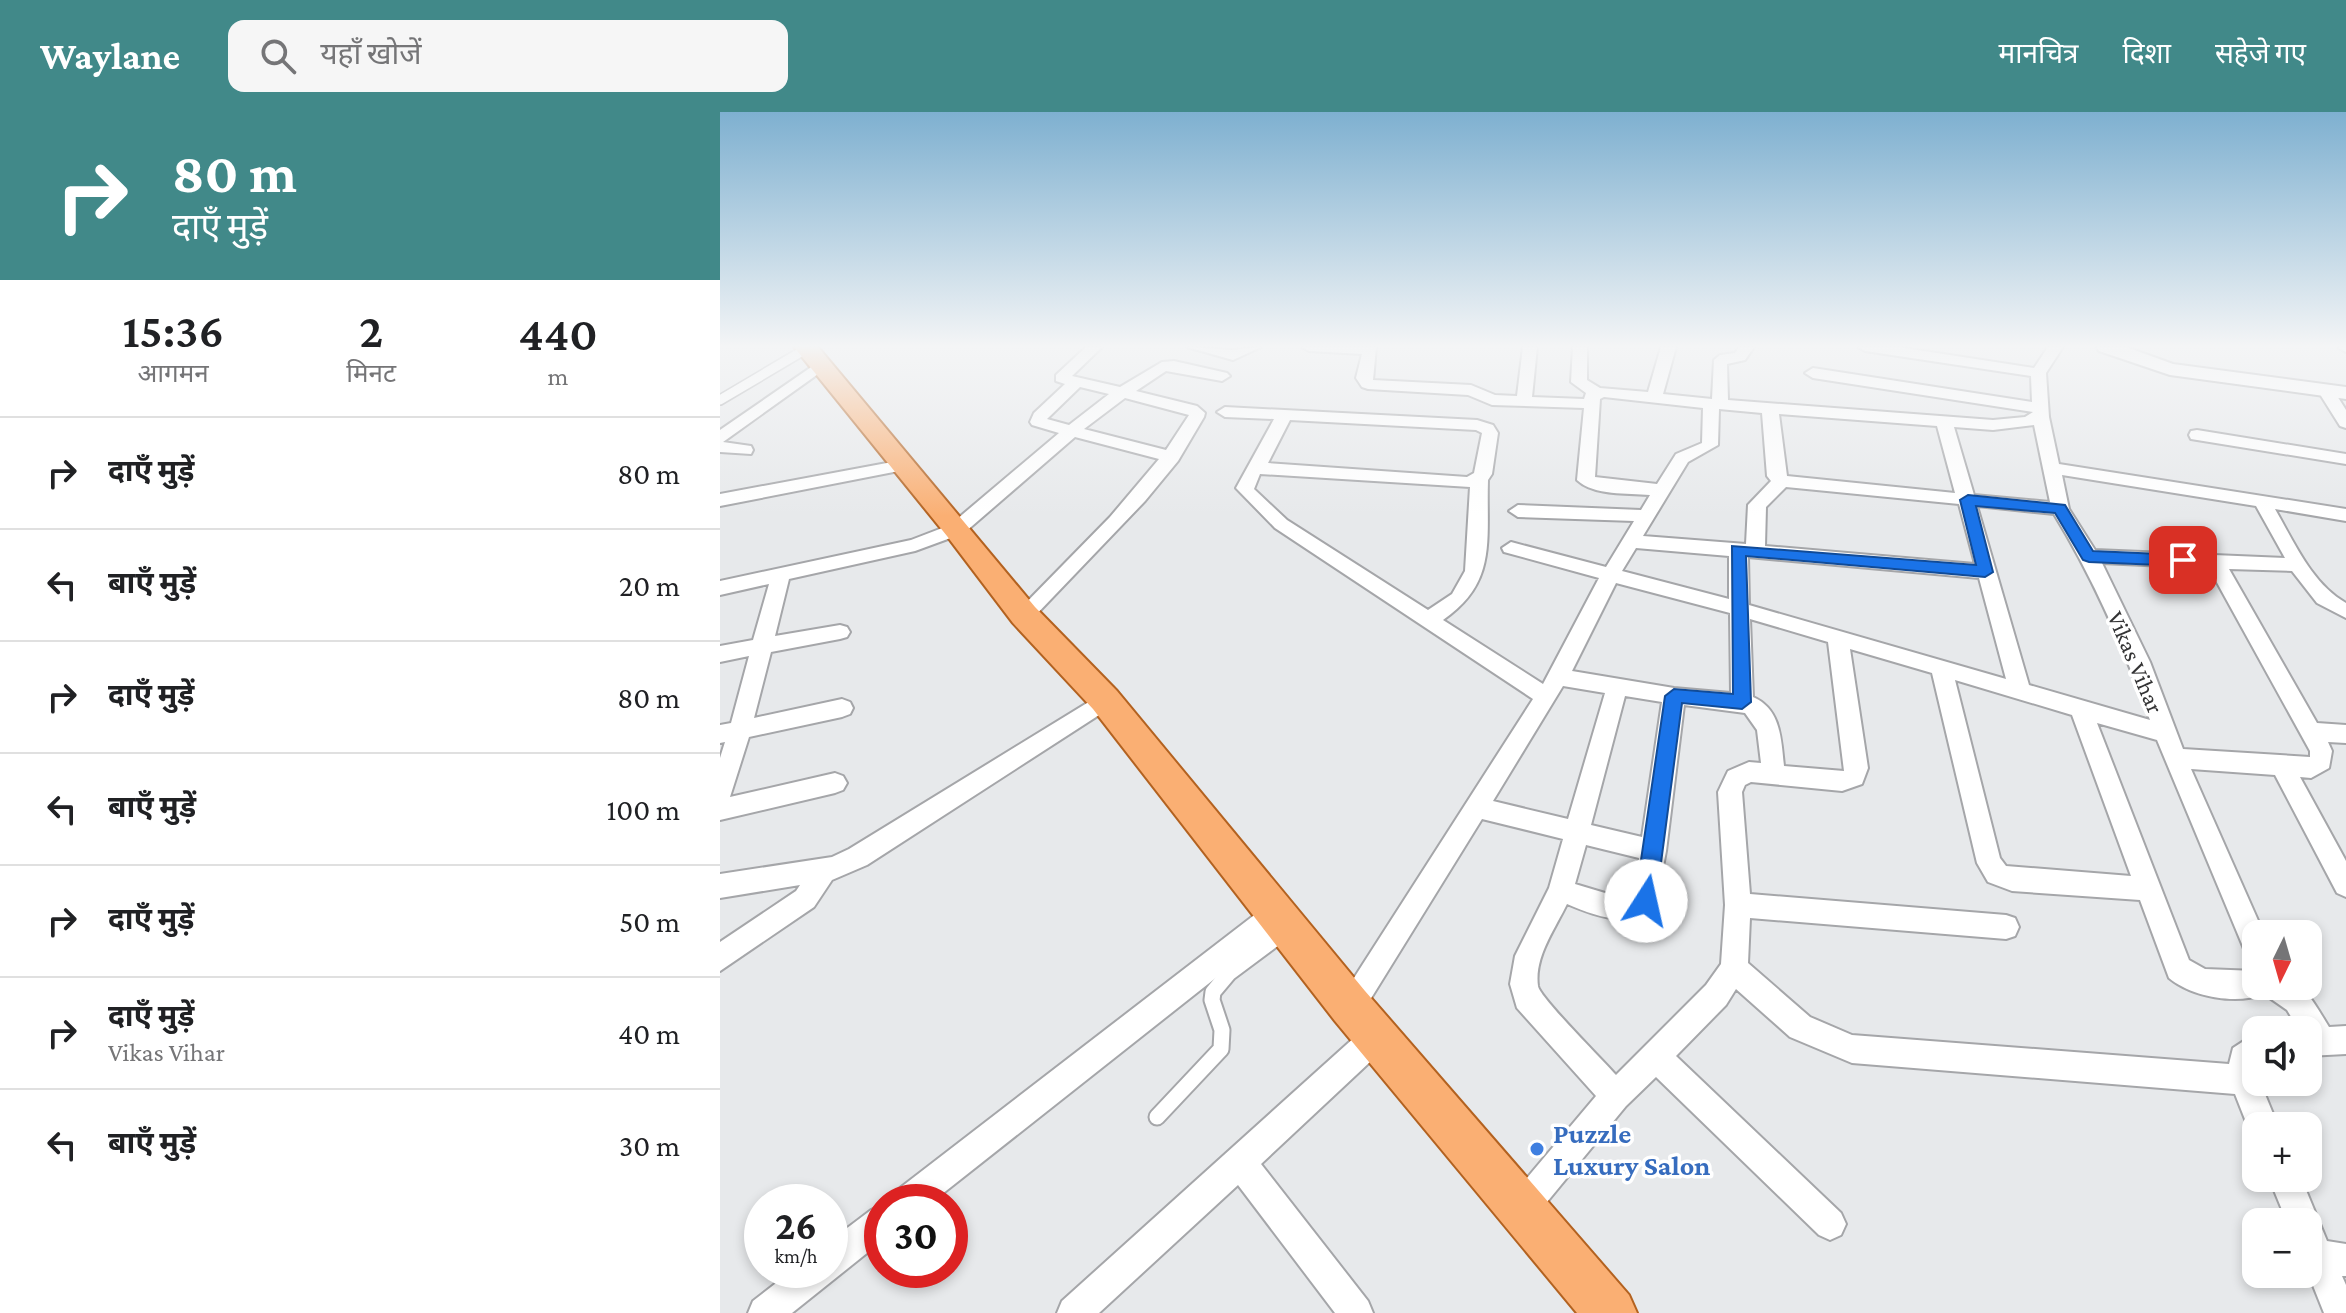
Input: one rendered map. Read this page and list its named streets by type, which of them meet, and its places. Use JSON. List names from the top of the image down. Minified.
{"streets":{"street":["Vikas Vihar"]},"places":["Puzzle Luxury Salon"],"north":"bottom","page":{"header":"Waylane","search":"यहाँ खोजें","nav":["मानचित्र","दिशा","सहेजे गए"],"turn":["80 m","दाएँ मुड़ें"],"eta":["15:36","आगमन","2","मिनट","440","m"],"list":[{"name":"दाएँ मुड़ें","value":"80 m"},{"name":"बाएँ मुड़ें","value":"20 m"},{"name":"दाएँ मुड़ें","value":"80 m"},{"name":"बाएँ मुड़ें","value":"100 m"},{"name":"दाएँ मुड़ें","value":"50 m"},{"name":"दाएँ मुड़ें","note":"Vikas Vihar","value":"40 m"},{"name":"बाएँ मुड़ें","value":"30 m"}],"map_buttons":["+","−"],"speed":"26 km/h","limit":"30"}}
